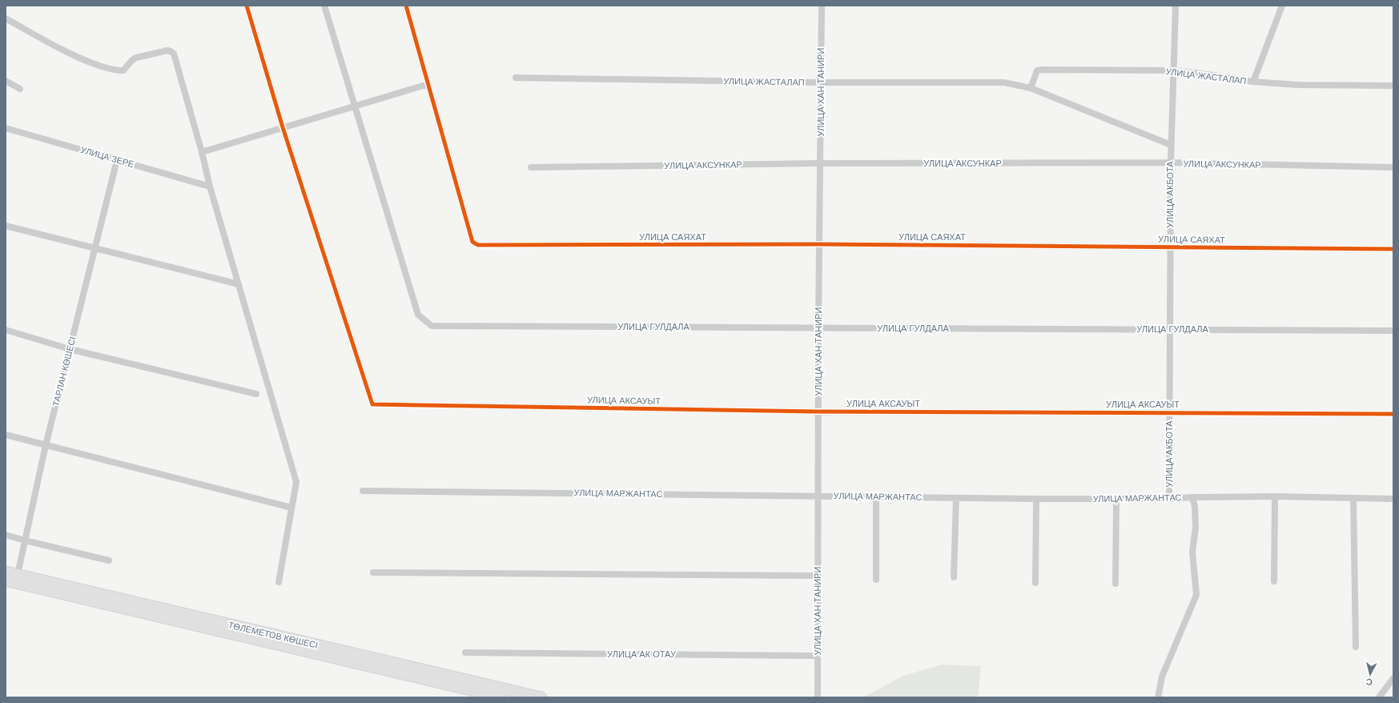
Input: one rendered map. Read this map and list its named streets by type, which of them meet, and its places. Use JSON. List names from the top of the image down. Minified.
{"streets":{"main road":["ТӨЛЕМЕТОВ КӨШЕСІ"],"street":["УЛИЦА ЖАСТАЛАП","УЛИЦА ХАН ТАНИРИ","УЛИЦА ЗЕРЕ","УЛИЦА АКСУНКАР","УЛИЦА АКБОТА","УЛИЦА САЯХАТ","УЛИЦА ГУЛДАЛА","ТАРЛАН КӨШЕСІ","УЛИЦА АКСАУЫТ","УЛИЦА МАРЖАНТАС","УЛИЦА АК ОТАУ"]},"crossings":[["УЛИЦА ЖАСТАЛАП","УЛИЦА ХАН ТАНИРИ"],["УЛИЦА ЖАСТАЛАП","УЛИЦА АКБОТА"],["УЛИЦА ХАН ТАНИРИ","УЛИЦА АКСУНКАР"],["УЛИЦА ХАН ТАНИРИ","УЛИЦА САЯХАТ"],["УЛИЦА ХАН ТАНИРИ","УЛИЦА ГУЛДАЛА"],["УЛИЦА ХАН ТАНИРИ","УЛИЦА АКСАУЫТ"],["УЛИЦА ХАН ТАНИРИ","УЛИЦА МАРЖАНТАС"],["УЛИЦА ХАН ТАНИРИ","УЛИЦА АК ОТАУ"],["УЛИЦА ЗЕРЕ","ТАРЛАН КӨШЕСІ"],["УЛИЦА АКСУНКАР","УЛИЦА АКБОТА"],["УЛИЦА АКБОТА","УЛИЦА САЯХАТ"],["УЛИЦА АКБОТА","УЛИЦА ГУЛДАЛА"],["УЛИЦА АКБОТА","УЛИЦА АКСАУЫТ"],["УЛИЦА АКБОТА","УЛИЦА МАРЖАНТАС"],["ТАРЛАН КӨШЕСІ","ТӨЛЕМЕТОВ КӨШЕСІ"]],"north":"bottom"}
